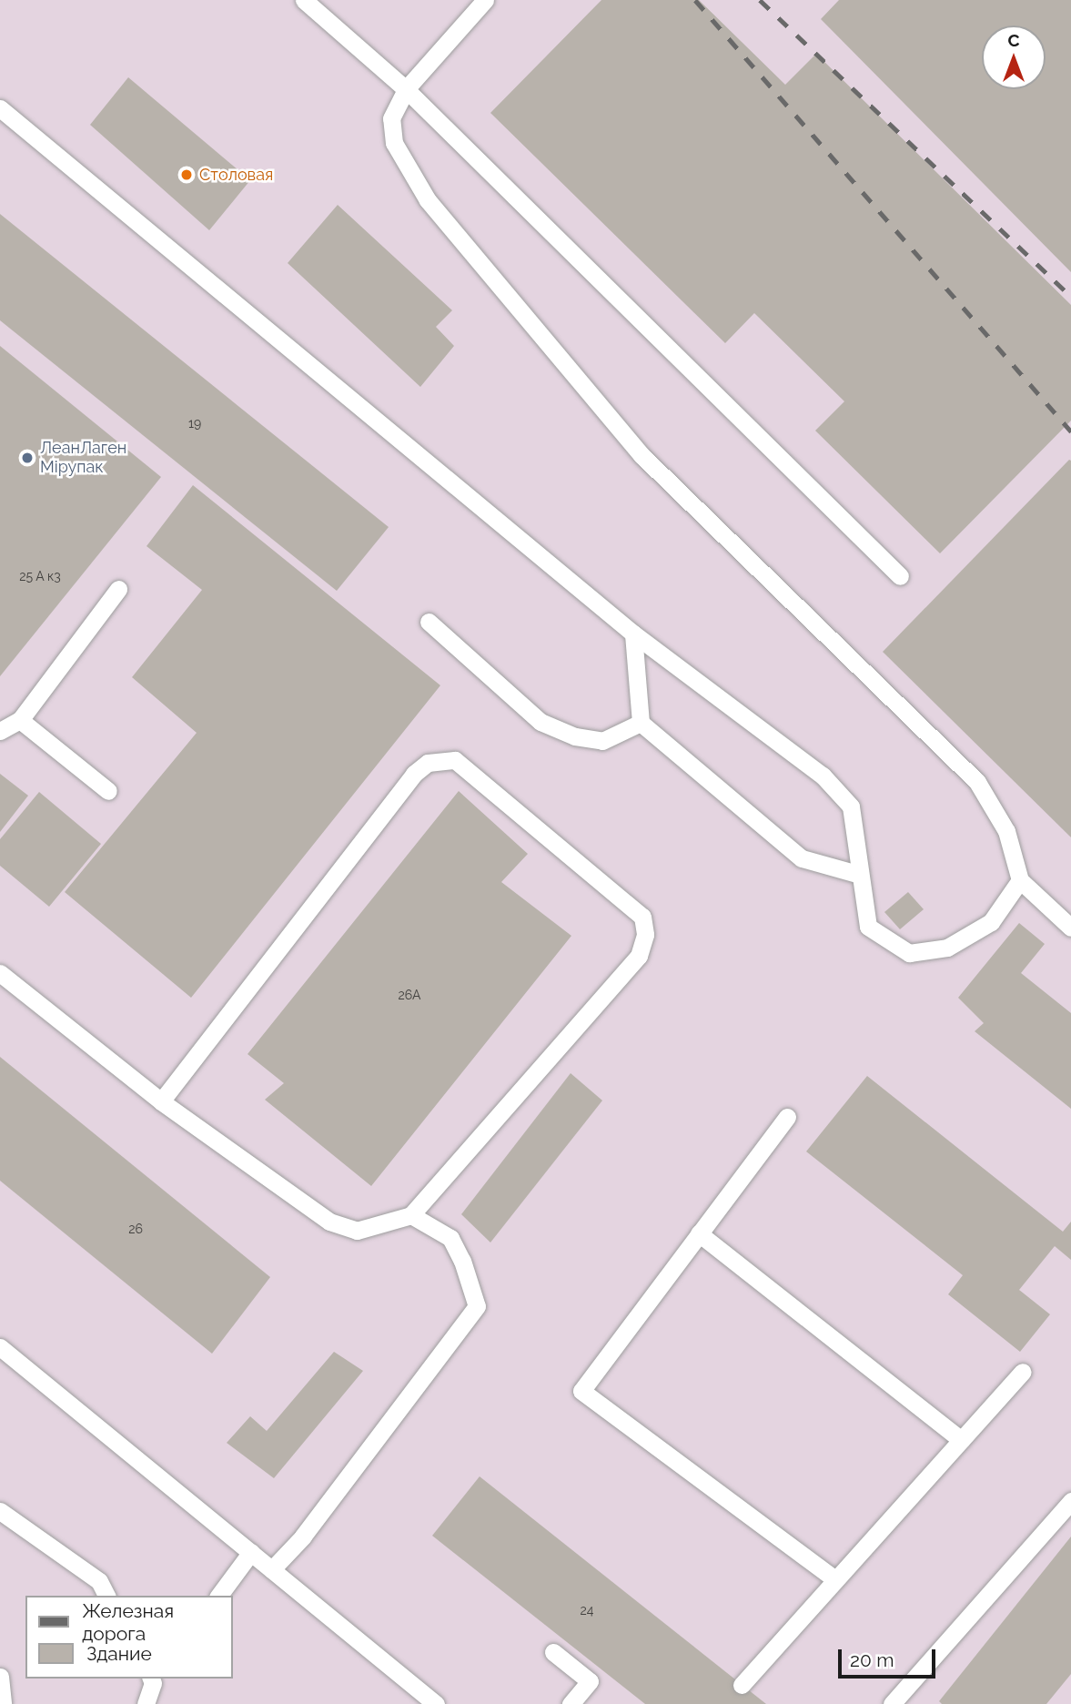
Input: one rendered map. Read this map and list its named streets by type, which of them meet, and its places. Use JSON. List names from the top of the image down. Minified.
{"places":["Столовая","ЛеанЛаген Мірупак"],"house_numbers":["19","25 А к3","26А","26","24"],"legend":["Железная дорога","Здание"],"scale_bar":"20 m","north":"top"}
